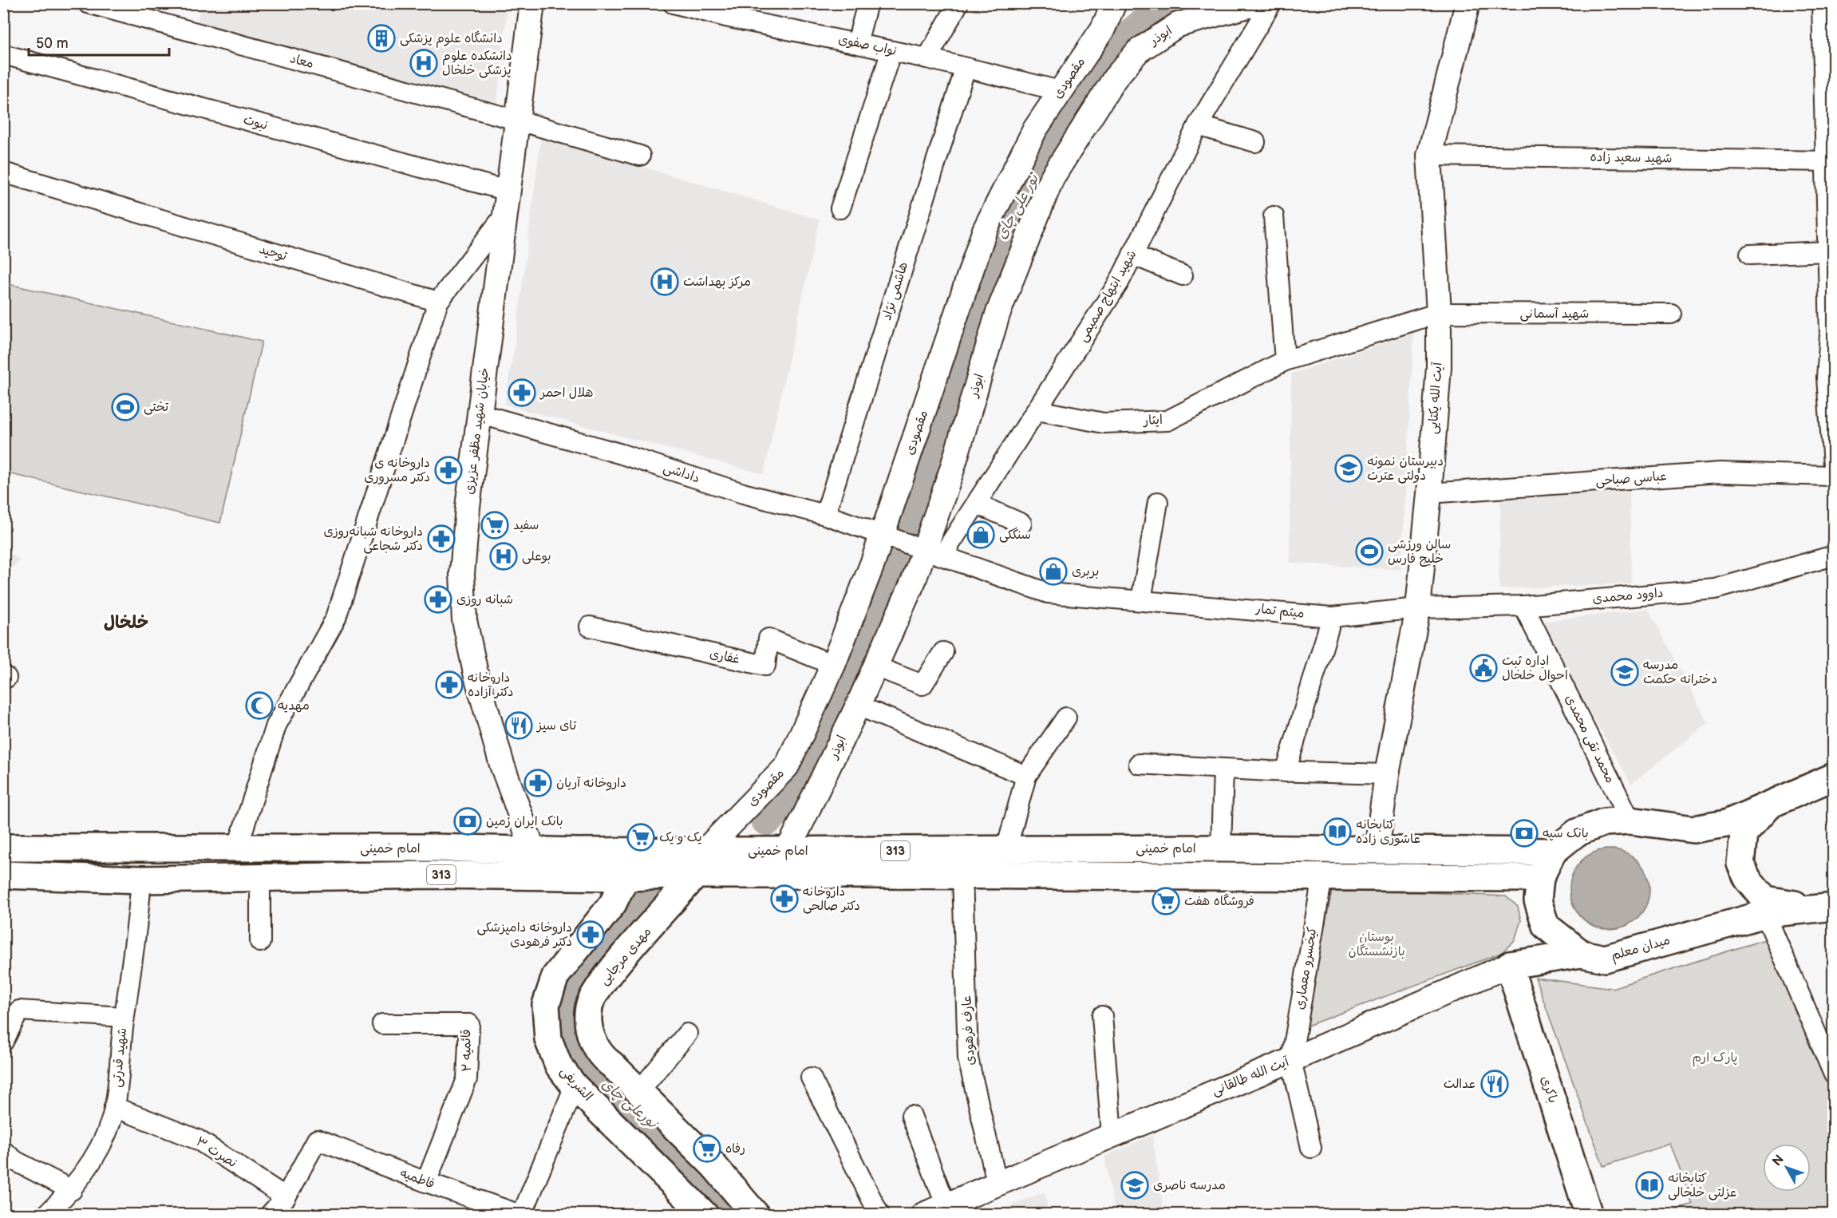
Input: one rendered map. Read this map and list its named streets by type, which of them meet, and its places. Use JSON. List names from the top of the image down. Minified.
{"streets":{"main road":["امام خمینی","313","میدان معلم","مهدی مرجایی","آیت الله طالقانی","الشریفی","باکری"],"street":["ابوذر","نواب صفوی","معاد","مقصودی","نبوت","شهید سعید زاده","توحید","هاشمی نژاد","شهید ابتهاج صمیمی","شهید آسمانی","آیت الله یکتایی","ایثار","خیابان شهید مظفر عزیزی","داداشی","عباسی صباحی","داوود محمدی","میثم تمار","غفاری","محمد تقی محمدی","کیخسرو معماری","عارف فرهودی","قائمیه ۲","شهید قدرتی","نصرت ۳","فاطمیه"]},"crossings":[["ابوذر","شهید ابتهاج صمیمی"],["ابوذر","داداشی"],["ابوذر","میثم تمار"],["ابوذر","امام خمینی"],["نواب صفوی","مقصودی"],["نواب صفوی","هاشمی نژاد"],["معاد","خیابان شهید مظفر عزیزی"],["مقصودی","داداشی"],["مقصودی","غفاری"],["مقصودی","امام خمینی"],["نبوت","خیابان شهید مظفر عزیزی"],["شهید سعید زاده","آیت الله یکتایی"],["هاشمی نژاد","داداشی"],["شهید ابتهاج صمیمی","ایثار"],["شهید ابتهاج صمیمی","داداشی"],["شهید ابتهاج صمیمی","میثم تمار"],["شهید آسمانی","آیت الله یکتایی"],["شهید آسمانی","ایثار"],["آیت الله یکتایی","ایثار"],["آیت الله یکتایی","عباسی صباحی"],["آیت الله یکتایی","داوود محمدی"],["آیت الله یکتایی","میثم تمار"],["آیت الله یکتایی","امام خمینی"],["خیابان شهید مظفر عزیزی","داداشی"],["خیابان شهید مظفر عزیزی","امام خمینی"],["داداشی","میثم تمار"],["داوود محمدی","میثم تمار"],["داوود محمدی","محمد تقی محمدی"],["محمد تقی محمدی","میدان معلم"],["امام خمینی","میدان معلم"],["امام خمینی","مهدی مرجایی"],["امام خمینی","کیخسرو معماری"],["امام خمینی","عارف فرهودی"],["امام خمینی","شهید قدرتی"],["امام خمینی","الشریفی"],["میدان معلم","آیت الله طالقانی"],["کیخسرو معماری","آیت الله طالقانی"],["عارف فرهودی","آیت الله طالقانی"],["قائمیه ۲","فاطمیه"],["شهید قدرتی","نصرت ۳"],["آیت الله طالقانی","باکری"],["نصرت ۳","فاطمیه"]],"districts":["خلخال"],"water":["نور علی چای","نورعلی چای"],"parks":["بوستان بازنشستگان","پارک ارم"],"places":{"building":["دانشگاه علوم پزشکی"],"hospital":["دانشکده علوم پزشکی خلخال","مرکز بهداشت","بوعلی"],"pharmacy":["هلال احمر","داروخانه ی دکتر مسروری","داروخانه شبانه‌روزی دکتر شجاعی","شبانه روزی","داروخانه دکتر آزاده","داروخانه آریان","داروخانه دکتر صالحی","داروخانه دامپزشکی دکتر فرهودی"],"sports":["تختی","سالن ورزشی خلیج فارس"],"school or university":["دبیرستان نمونه دولتی عترت","مدرسه دخترانه حکمت","مدرسه ناصری"],"supermarket":["سفید","یک و یک","فروشگاه هفت","رفاه"],"shop":["سنگکی","بربری"],"public building":["اداره ثبت احوال خلخال"],"mosque":["مهدیه"],"restaurant":["تای سیز","عدالت"],"bank":["بانک ایران زمین","بانک سپه"],"library":["کتابخانه عاشوری زاده","کتابخانه عزلتی خلخالی"]},"scale_bar":"50 m","north":"top left"}
